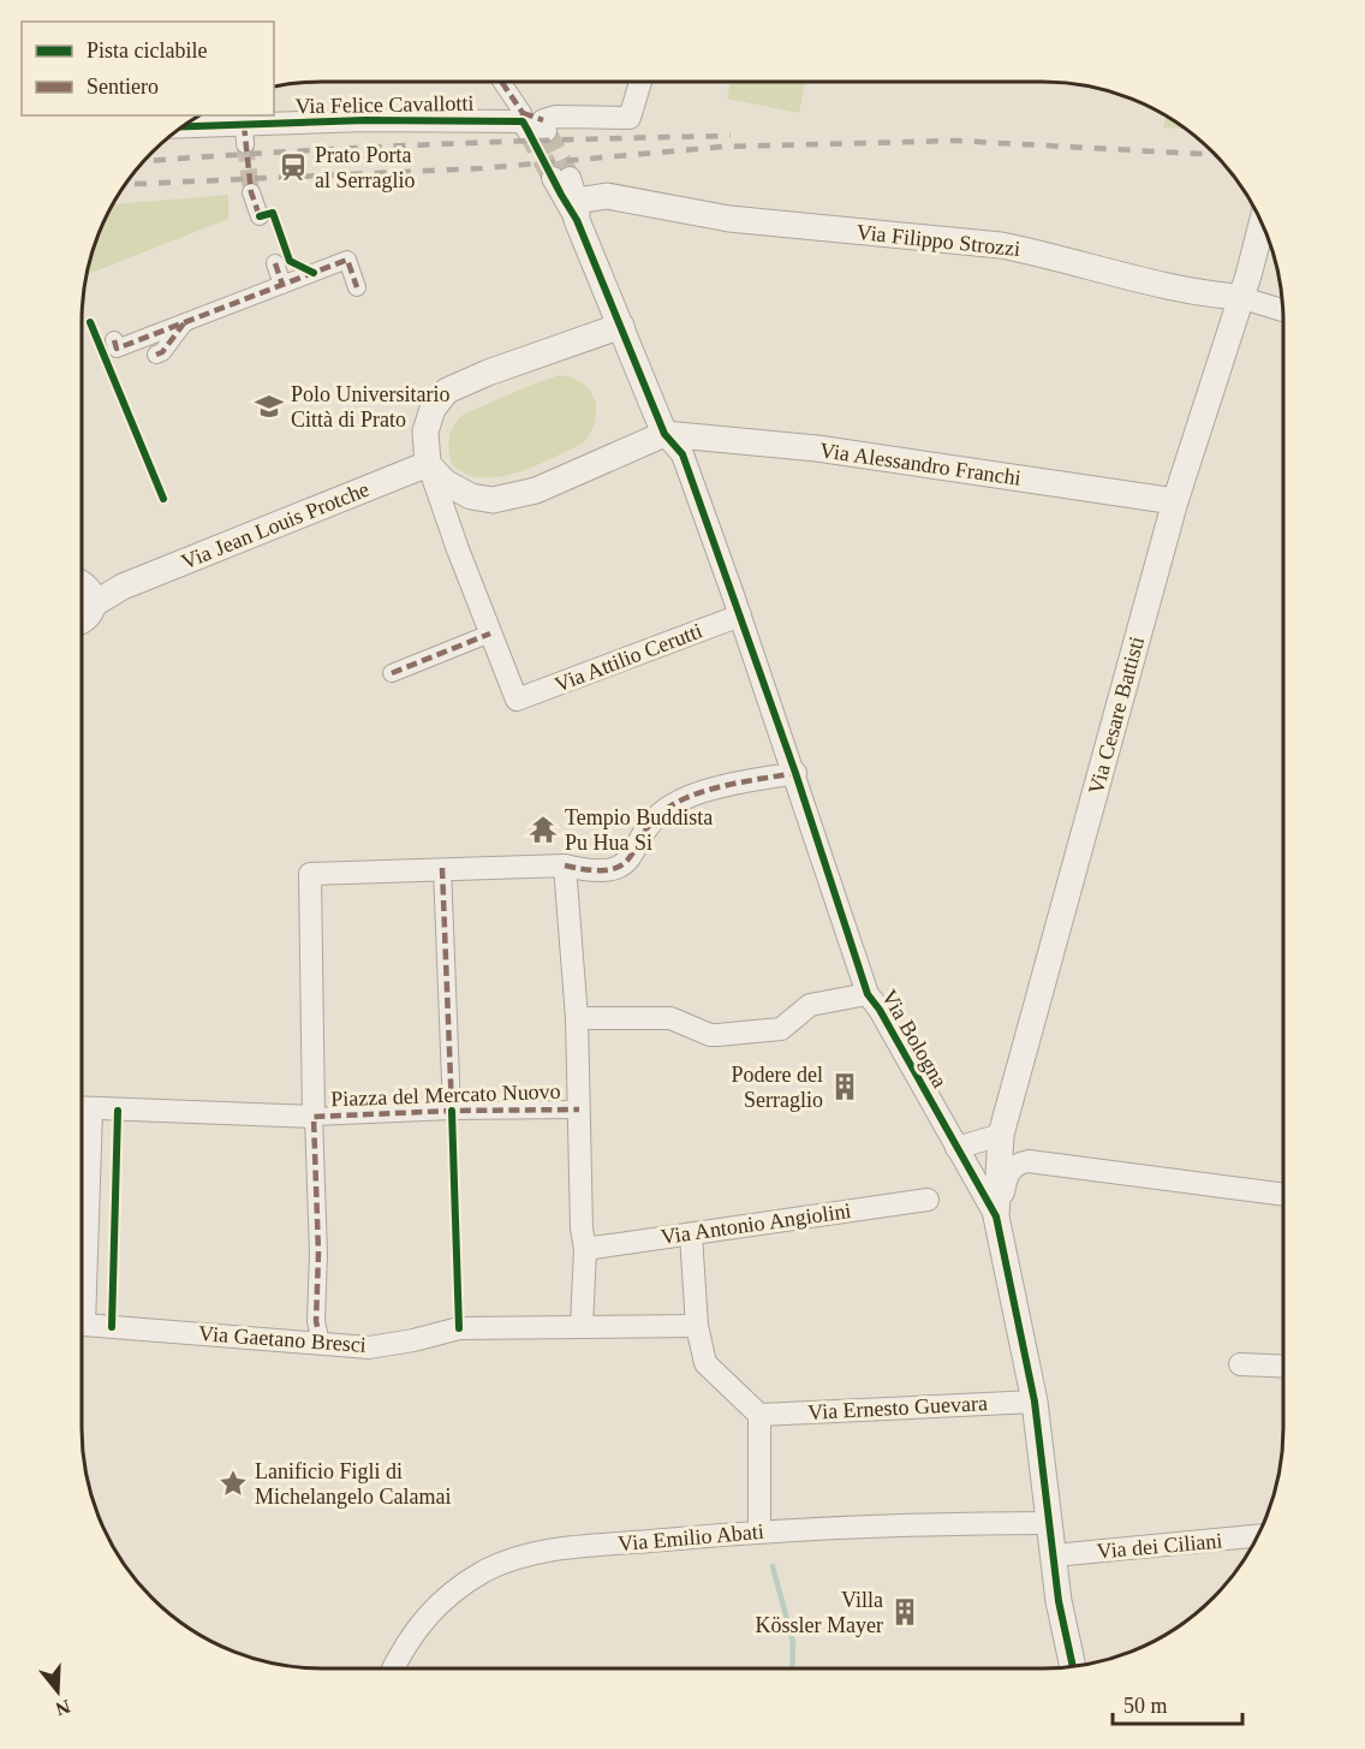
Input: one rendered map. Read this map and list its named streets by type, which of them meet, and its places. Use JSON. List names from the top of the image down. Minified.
{"streets":{"street":["Via Felice Cavallotti","Via Filippo Strozzi","Via Alessandro Franchi","Via Jean Louis Protche","Via Attilio Cerutti","Via Cesare Battisti","Via Bologna","Piazza del Mercato Nuovo","Via Antonio Angiolini","Via Gaetano Bresci","Via Ernesto Guevara","Via Emilio Abati","Via dei Ciliani"]},"crossings":[["Via Filippo Strozzi","Via Cesare Battisti"],["Via Alessandro Franchi","Via Cesare Battisti"],["Via Alessandro Franchi","Via Bologna"],["Via Attilio Cerutti","Via Bologna"],["Via Cesare Battisti","Via Bologna"],["Via Bologna","Piazza del Mercato Nuovo"],["Via Bologna","Via Ernesto Guevara"],["Via Bologna","Via Emilio Abati"],["Via Bologna","Via dei Ciliani"],["Piazza del Mercato Nuovo","Via Antonio Angiolini"],["Piazza del Mercato Nuovo","Via Gaetano Bresci"]],"places":{"station":["Prato Porta al Serraglio"],"school or university":["Polo Universitario Città di Prato"],"temple":["Tempio Buddista Pu Hua Si"],"building":["Podere del Serraglio","Villa Kössler Mayer"],"place":["Lanificio Figli di Michelangelo Calamai"]},"legend":["Pista ciclabile","Sentiero"],"scale_bar":"50 m","north":"bottom"}
